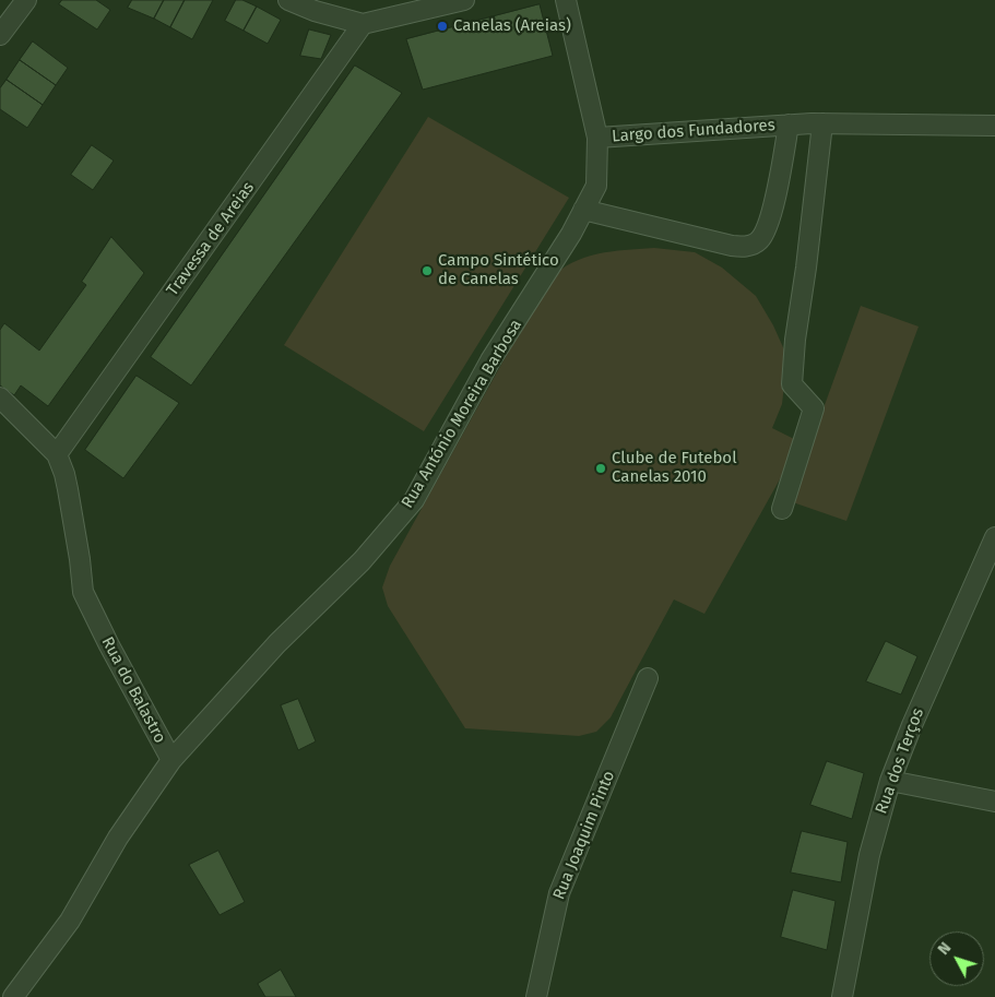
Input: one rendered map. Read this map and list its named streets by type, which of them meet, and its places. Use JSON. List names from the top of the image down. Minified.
{"streets":{"street":["Largo dos Fundadores","Travessa de Areias","Rua António Moreira Barbosa","Rua do Balastro","Rua dos Terços","Rua Joaquim Pinto"]},"crossings":[["Largo dos Fundadores","Rua António Moreira Barbosa"],["Travessa de Areias","Rua do Balastro"],["Rua António Moreira Barbosa","Rua do Balastro"]],"places":["Canelas (Areias)","Campo Sintético de Canelas","Clube de Futebol Canelas 2010"],"north":"top left"}
